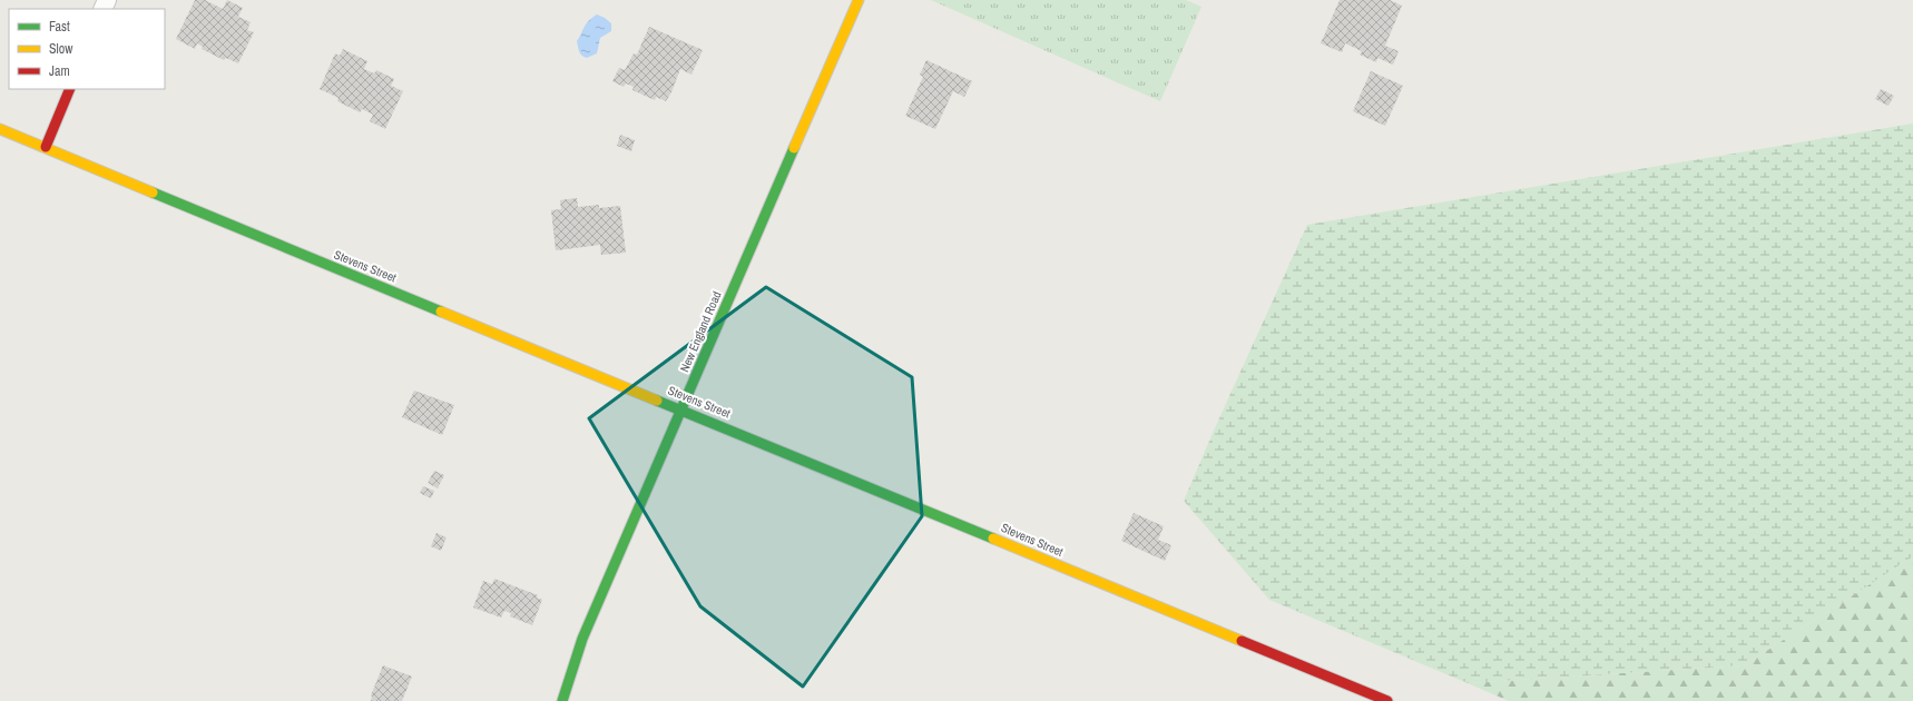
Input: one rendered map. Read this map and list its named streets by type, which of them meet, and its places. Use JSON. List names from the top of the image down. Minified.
{"streets":{"street":["Stevens Street","New England Road"]},"crossings":[["Stevens Street","New England Road"]],"legend":["Fast","Slow","Jam"]}
